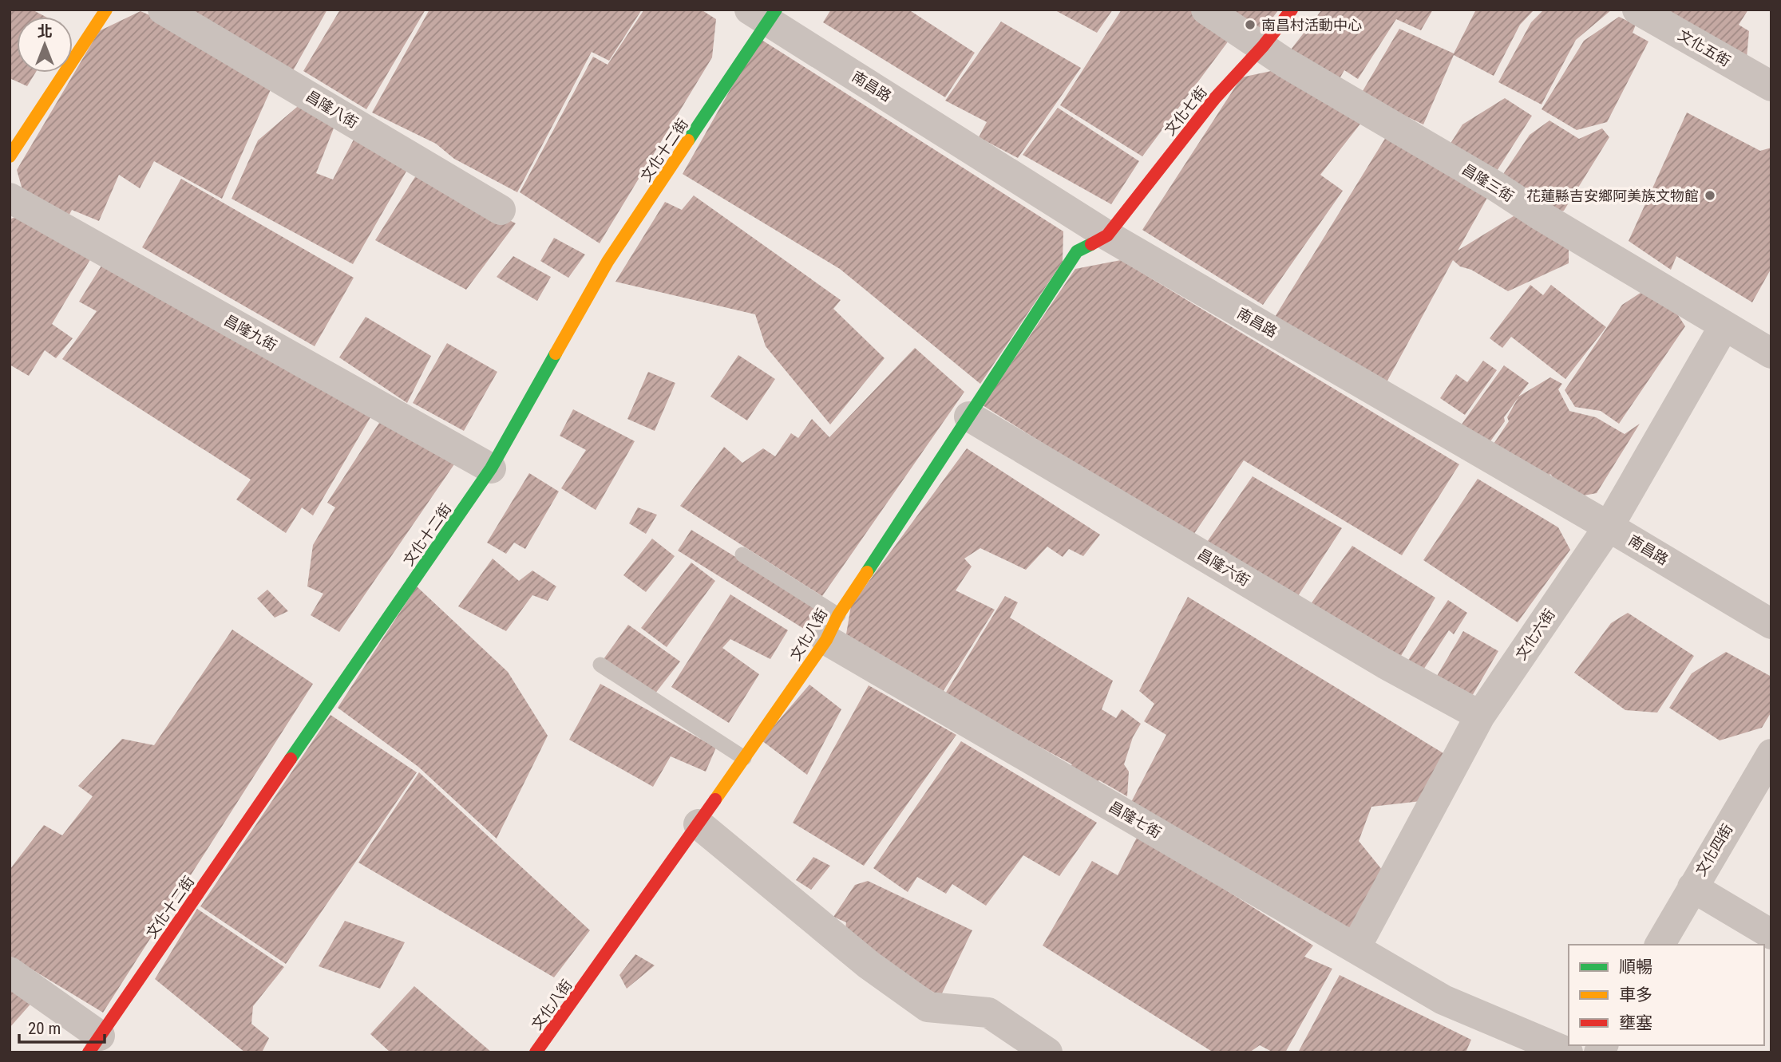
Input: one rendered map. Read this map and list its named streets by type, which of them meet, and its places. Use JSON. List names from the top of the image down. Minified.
{"streets":{"street":["文化五街","南昌路","昌隆八街","文化七街","文化十二街","昌隆三街","昌隆九街","昌隆六街","文化八街","文化六街","昌隆七街","文化四街"]},"crossings":[["南昌路","文化七街"],["南昌路","文化十二街"],["南昌路","文化八街"],["南昌路","文化六街"],["文化七街","昌隆三街"],["文化七街","文化八街"],["文化十二街","昌隆九街"],["昌隆三街","文化六街"],["昌隆六街","文化八街"],["昌隆六街","文化六街"],["文化八街","昌隆七街"],["文化六街","昌隆七街"]],"places":["南昌村活動中心","花蓮縣吉安鄉阿美族文物館"],"legend":["順暢","車多","壅塞"],"scale_bar":"20 m","north":"top"}
